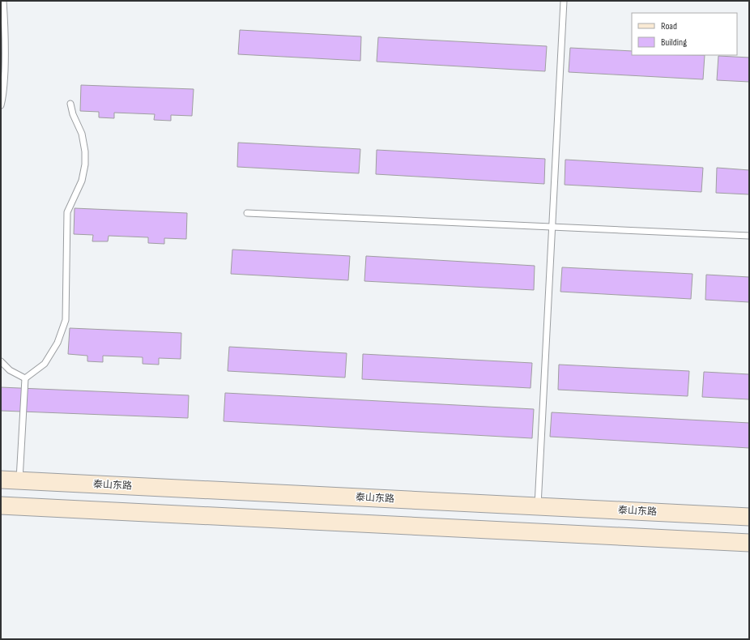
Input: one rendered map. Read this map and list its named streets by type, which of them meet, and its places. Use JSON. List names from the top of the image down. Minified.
{"streets":{"main road":["泰山东路"]},"legend":["Road","Building"]}
